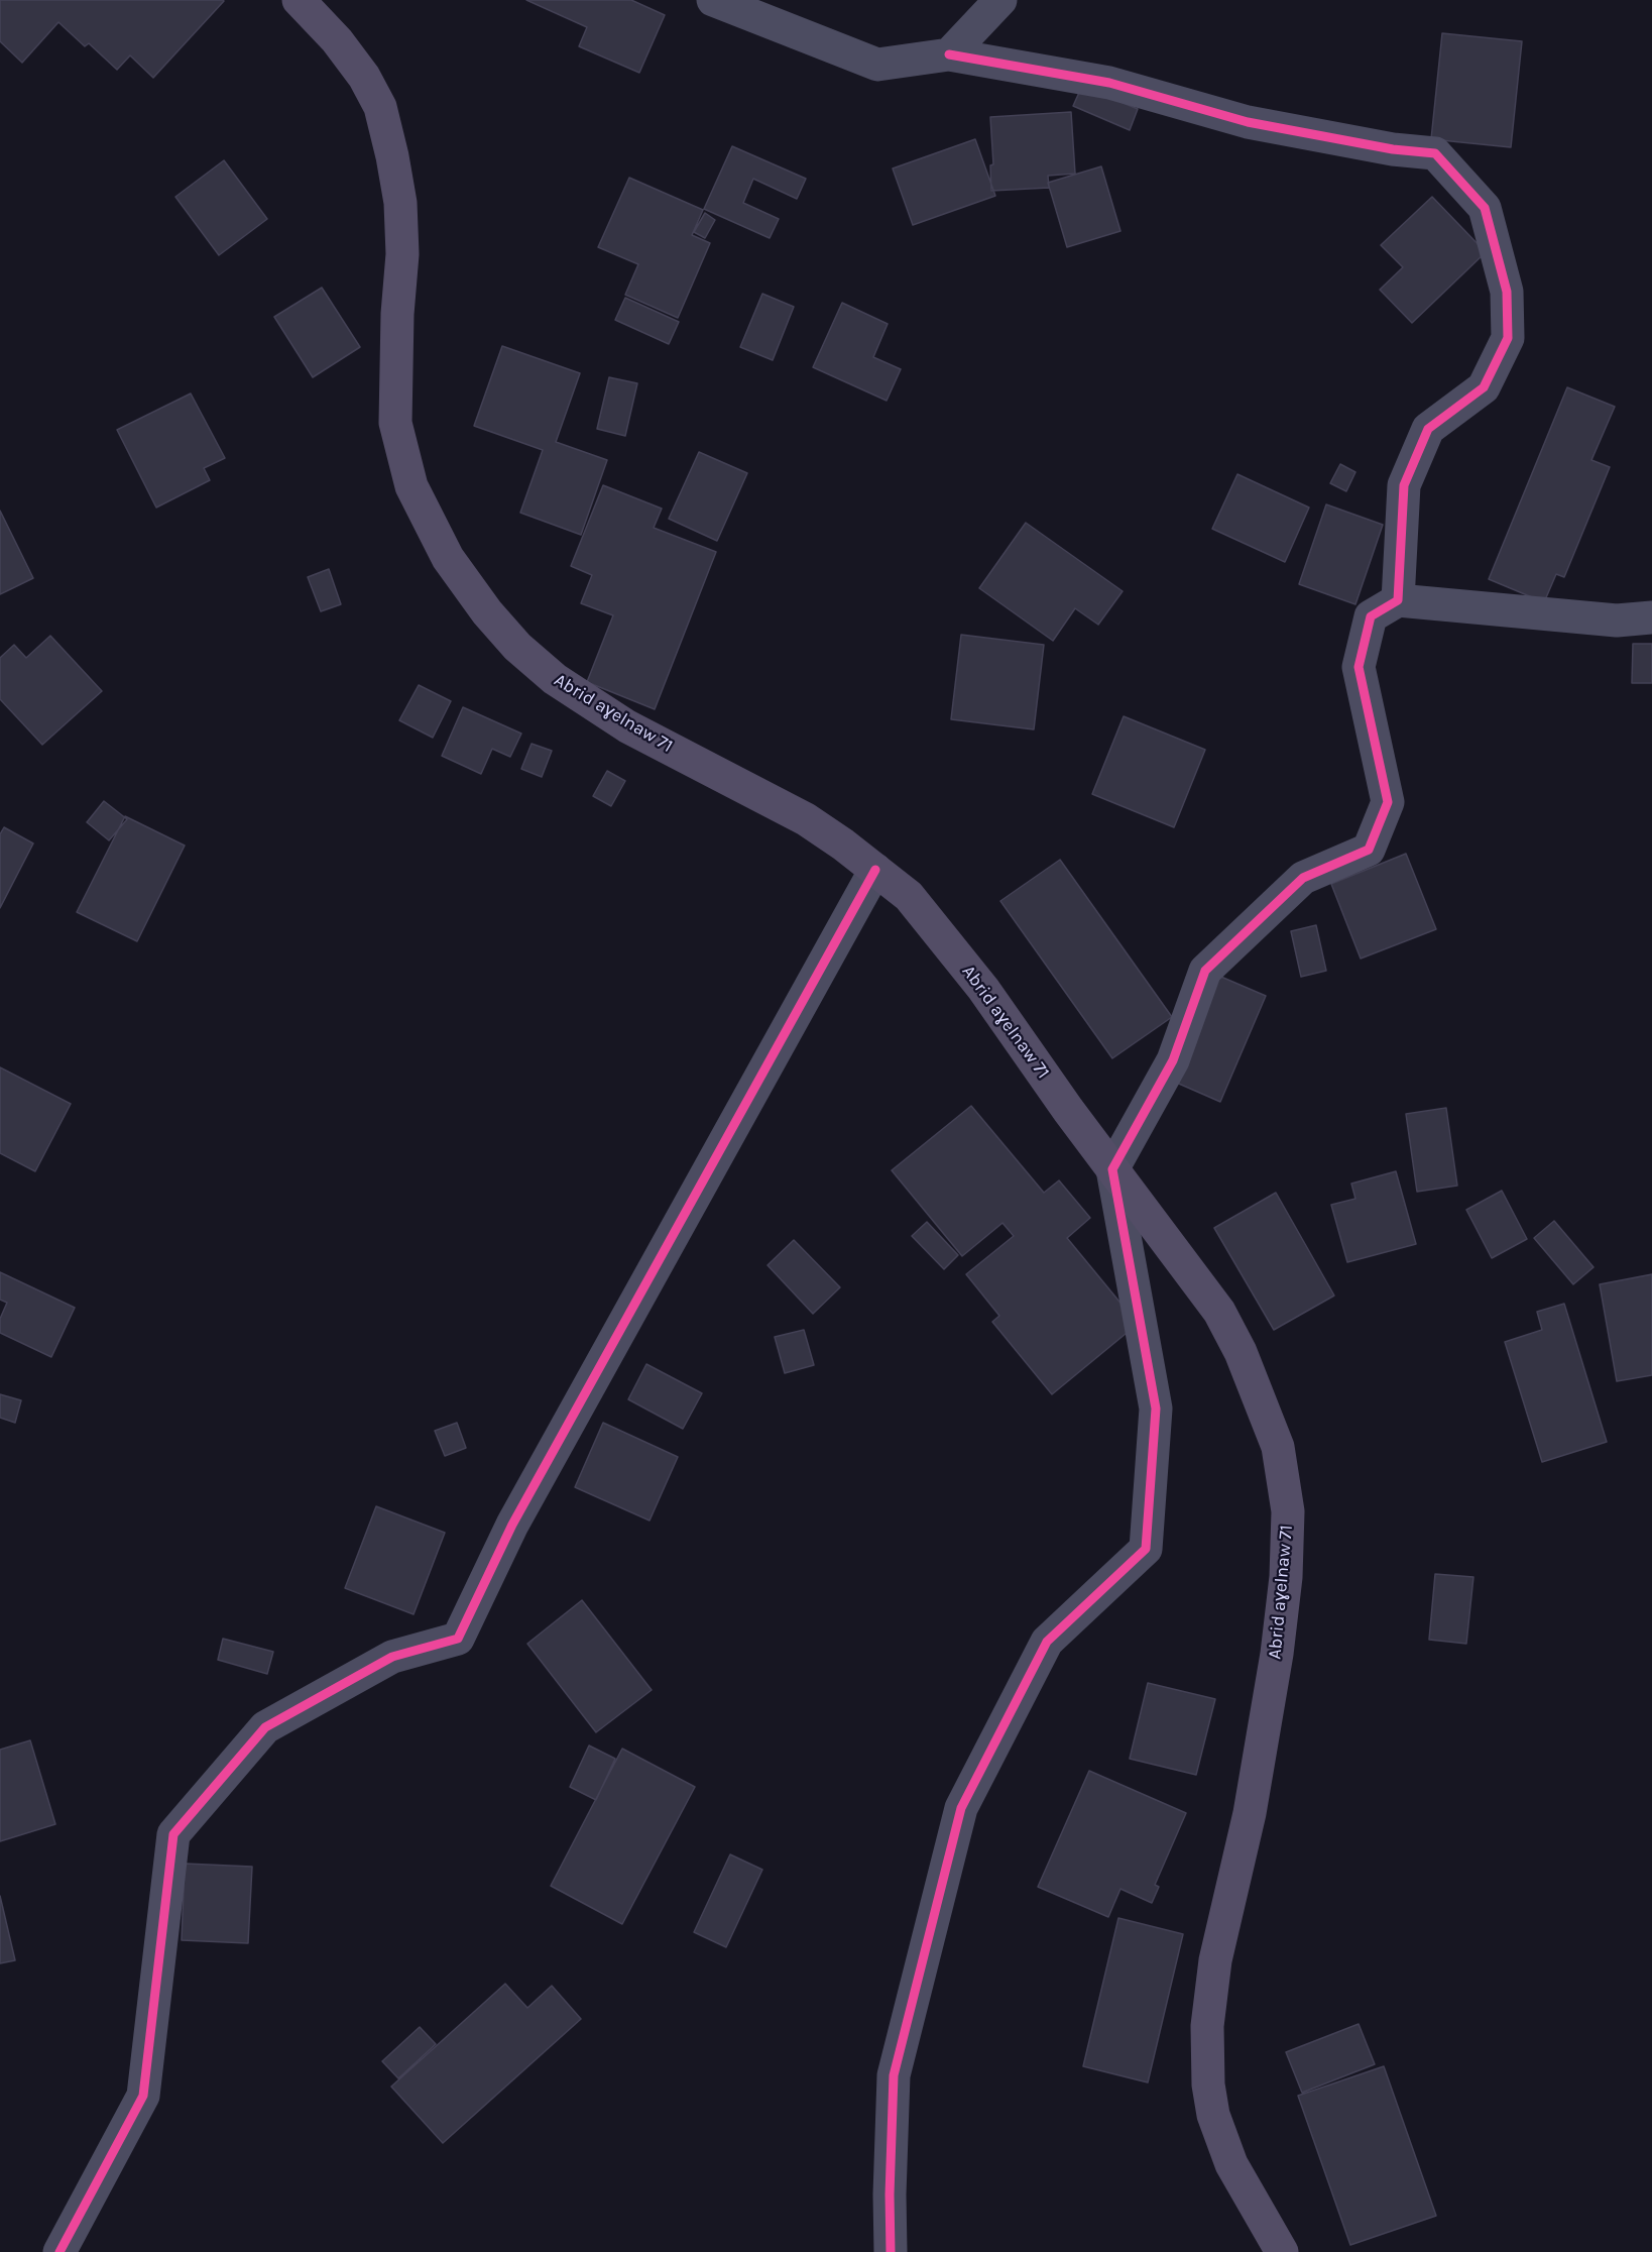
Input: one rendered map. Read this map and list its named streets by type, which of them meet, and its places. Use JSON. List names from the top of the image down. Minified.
{"streets":{"main road":["Abrid aɣelnaw 71"]}}
